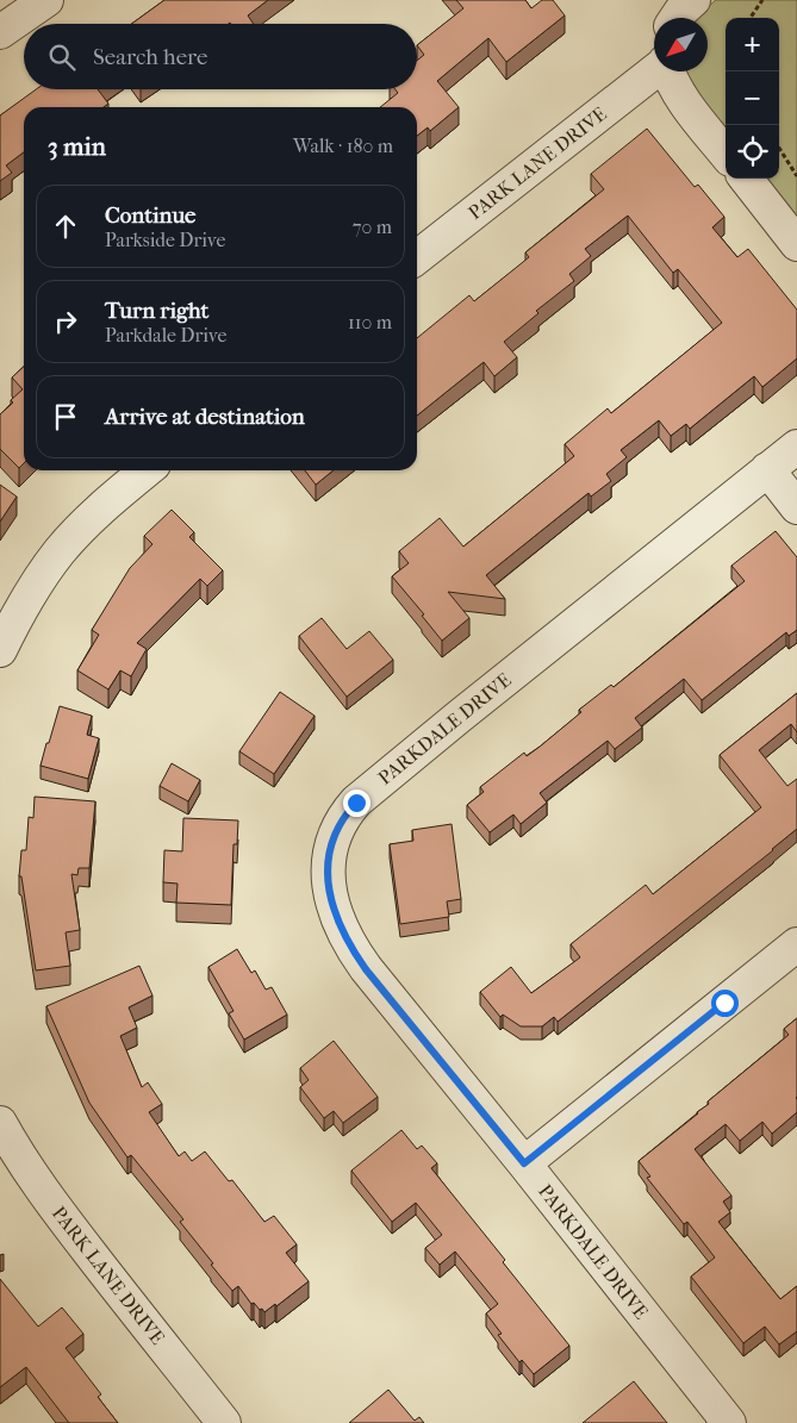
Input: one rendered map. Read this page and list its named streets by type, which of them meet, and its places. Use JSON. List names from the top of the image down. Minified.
{"streets":{"street":["PARK LANE DRIVE","PARKDALE DRIVE"]},"north":"bottom left","page":{"map_buttons":["+","−"],"search":"Search here","heading":["3 min","Walk · 180 m"],"list":[["Continue","Parkside Drive","70 m"],["Turn right","Parkdale Drive","110 m"],"Arrive at destination"]}}
